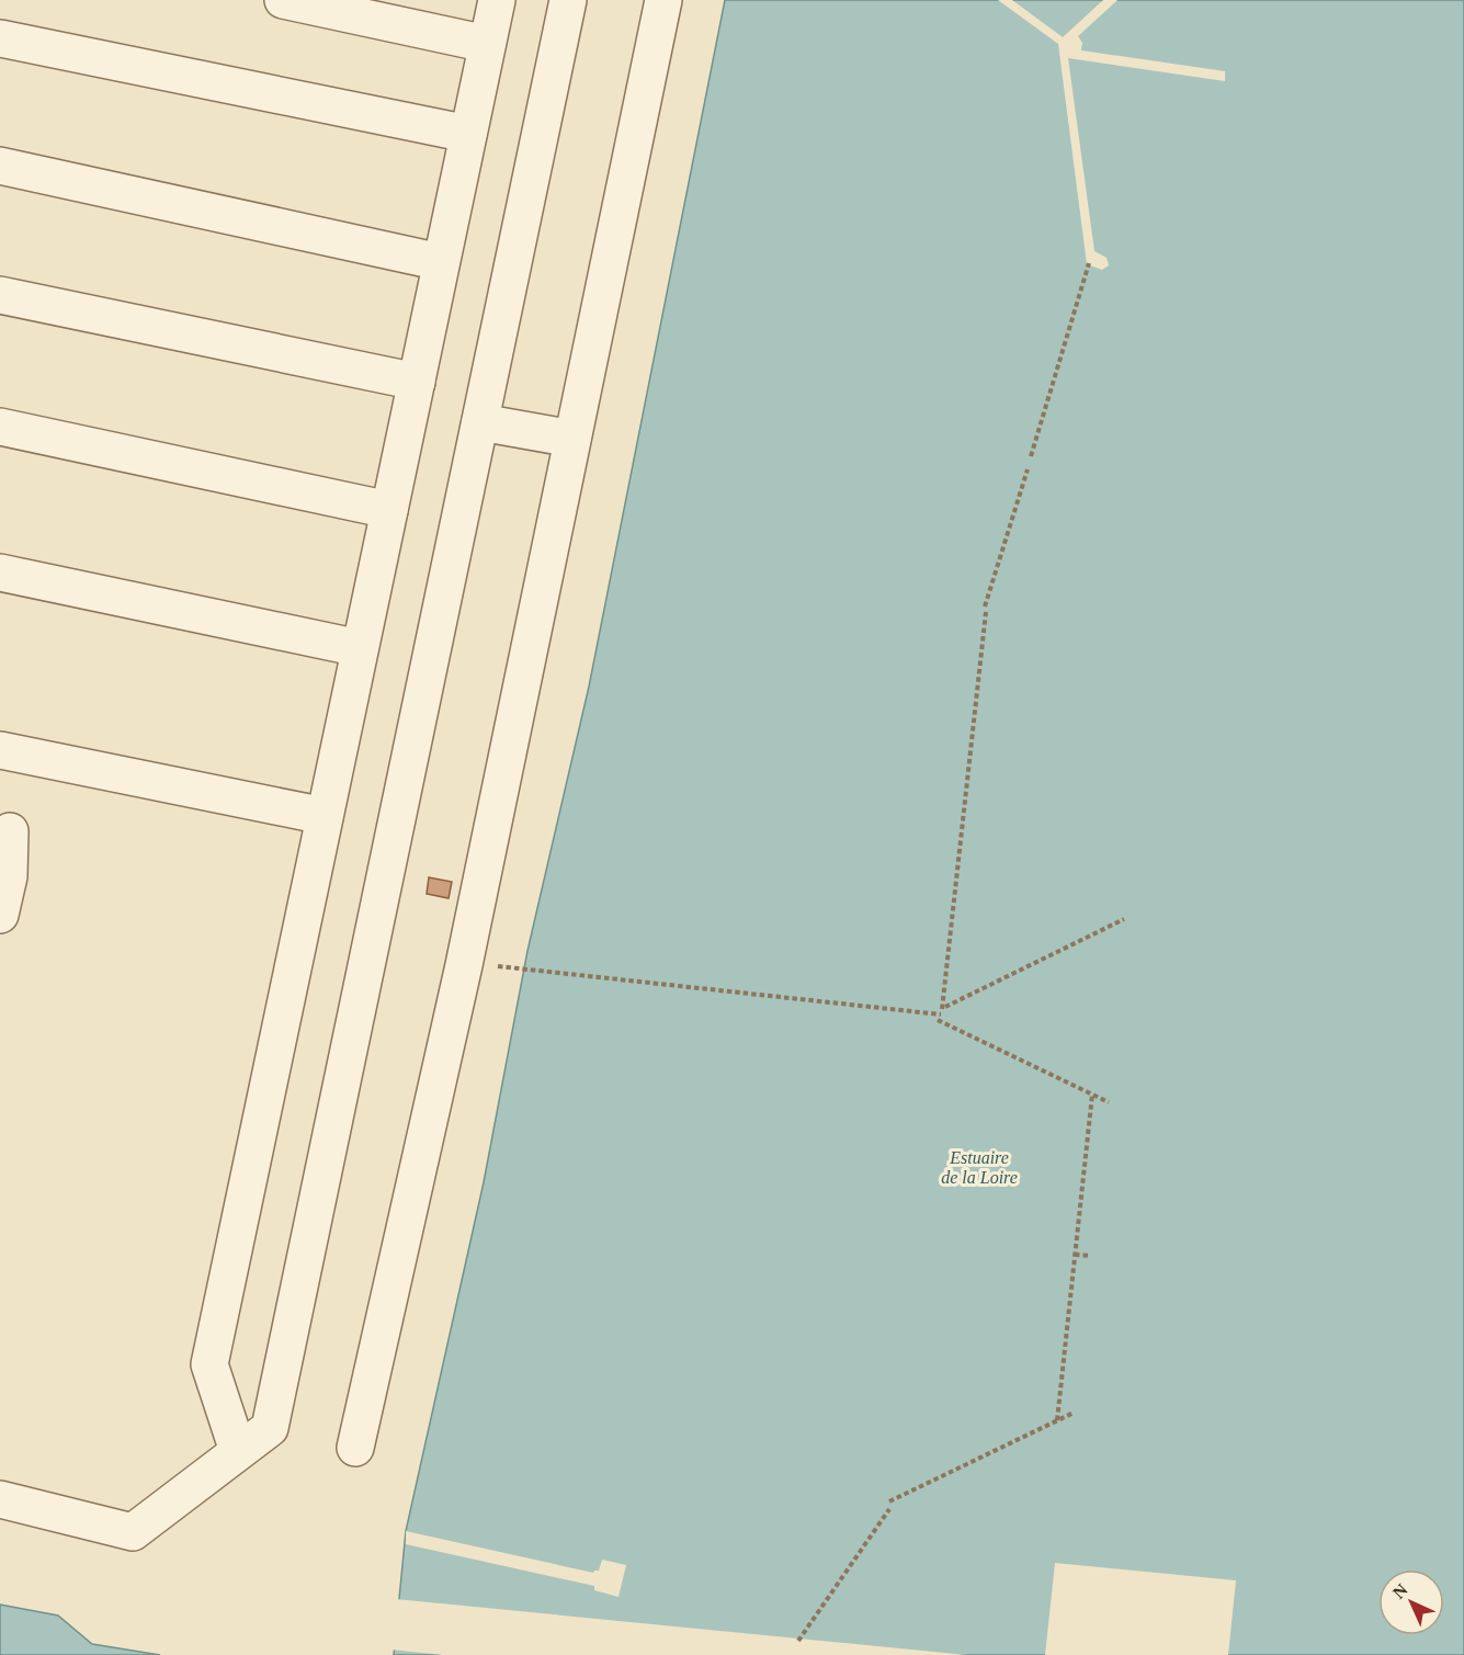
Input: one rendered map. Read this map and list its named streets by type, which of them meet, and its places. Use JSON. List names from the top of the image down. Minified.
{"water":["Estuaire de la Loire"],"north":"top left"}
